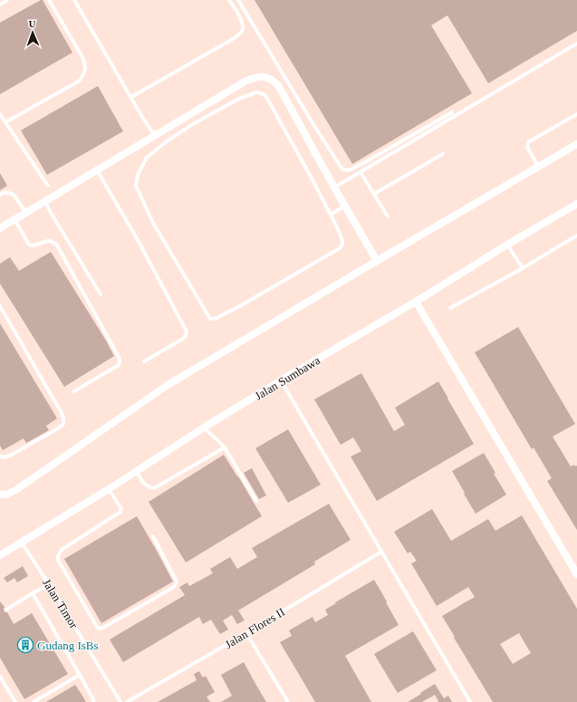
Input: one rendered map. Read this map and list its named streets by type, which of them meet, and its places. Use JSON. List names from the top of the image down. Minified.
{"streets":{"street":["Jalan Sumbawa"],"lane":["Jalan Timor","Jalan Flores II"]},"crossings":[["Jalan Sumbawa","Jalan Timor"]],"places":{"building":["Gudang IsBs"]},"north":"top"}
